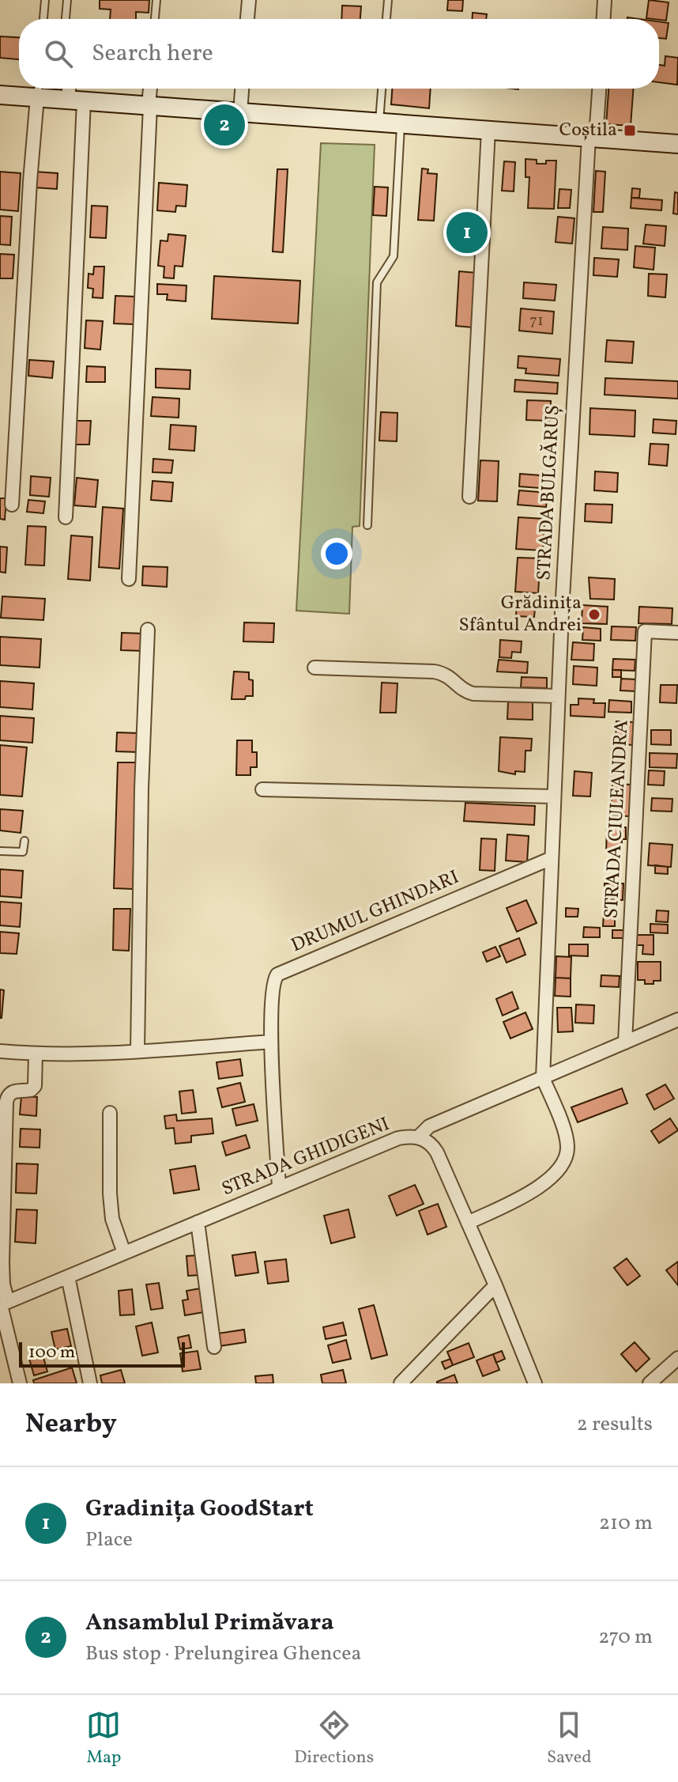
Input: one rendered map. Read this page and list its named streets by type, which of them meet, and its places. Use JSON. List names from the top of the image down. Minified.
{"streets":{"street":["STRADA BULGĂRUȘ","STRADA CIULEANDRA","DRUMUL GHINDARI","STRADA GHIDIGENI"]},"crossings":[["STRADA BULGĂRUȘ","DRUMUL GHINDARI"],["DRUMUL GHINDARI","STRADA GHIDIGENI"]],"places":{"transit":["Coștila"],"other":["Grădinița Sfântul Andrei"]},"house_numbers":["71"],"scale_bar":"100 m","page":{"search":"Search here","pins":["2","1"],"scale":"100 m","heading":["Nearby","2 results"],"list":[{"mark":"1","name":"Gradinița GoodStart","note":"Place","value":"210 m"},{"mark":"2","name":"Ansamblul Primăvara","note":"Bus stop · Prelungirea Ghencea","value":"270 m"}],"nav":["Map","Directions","Saved"]}}
